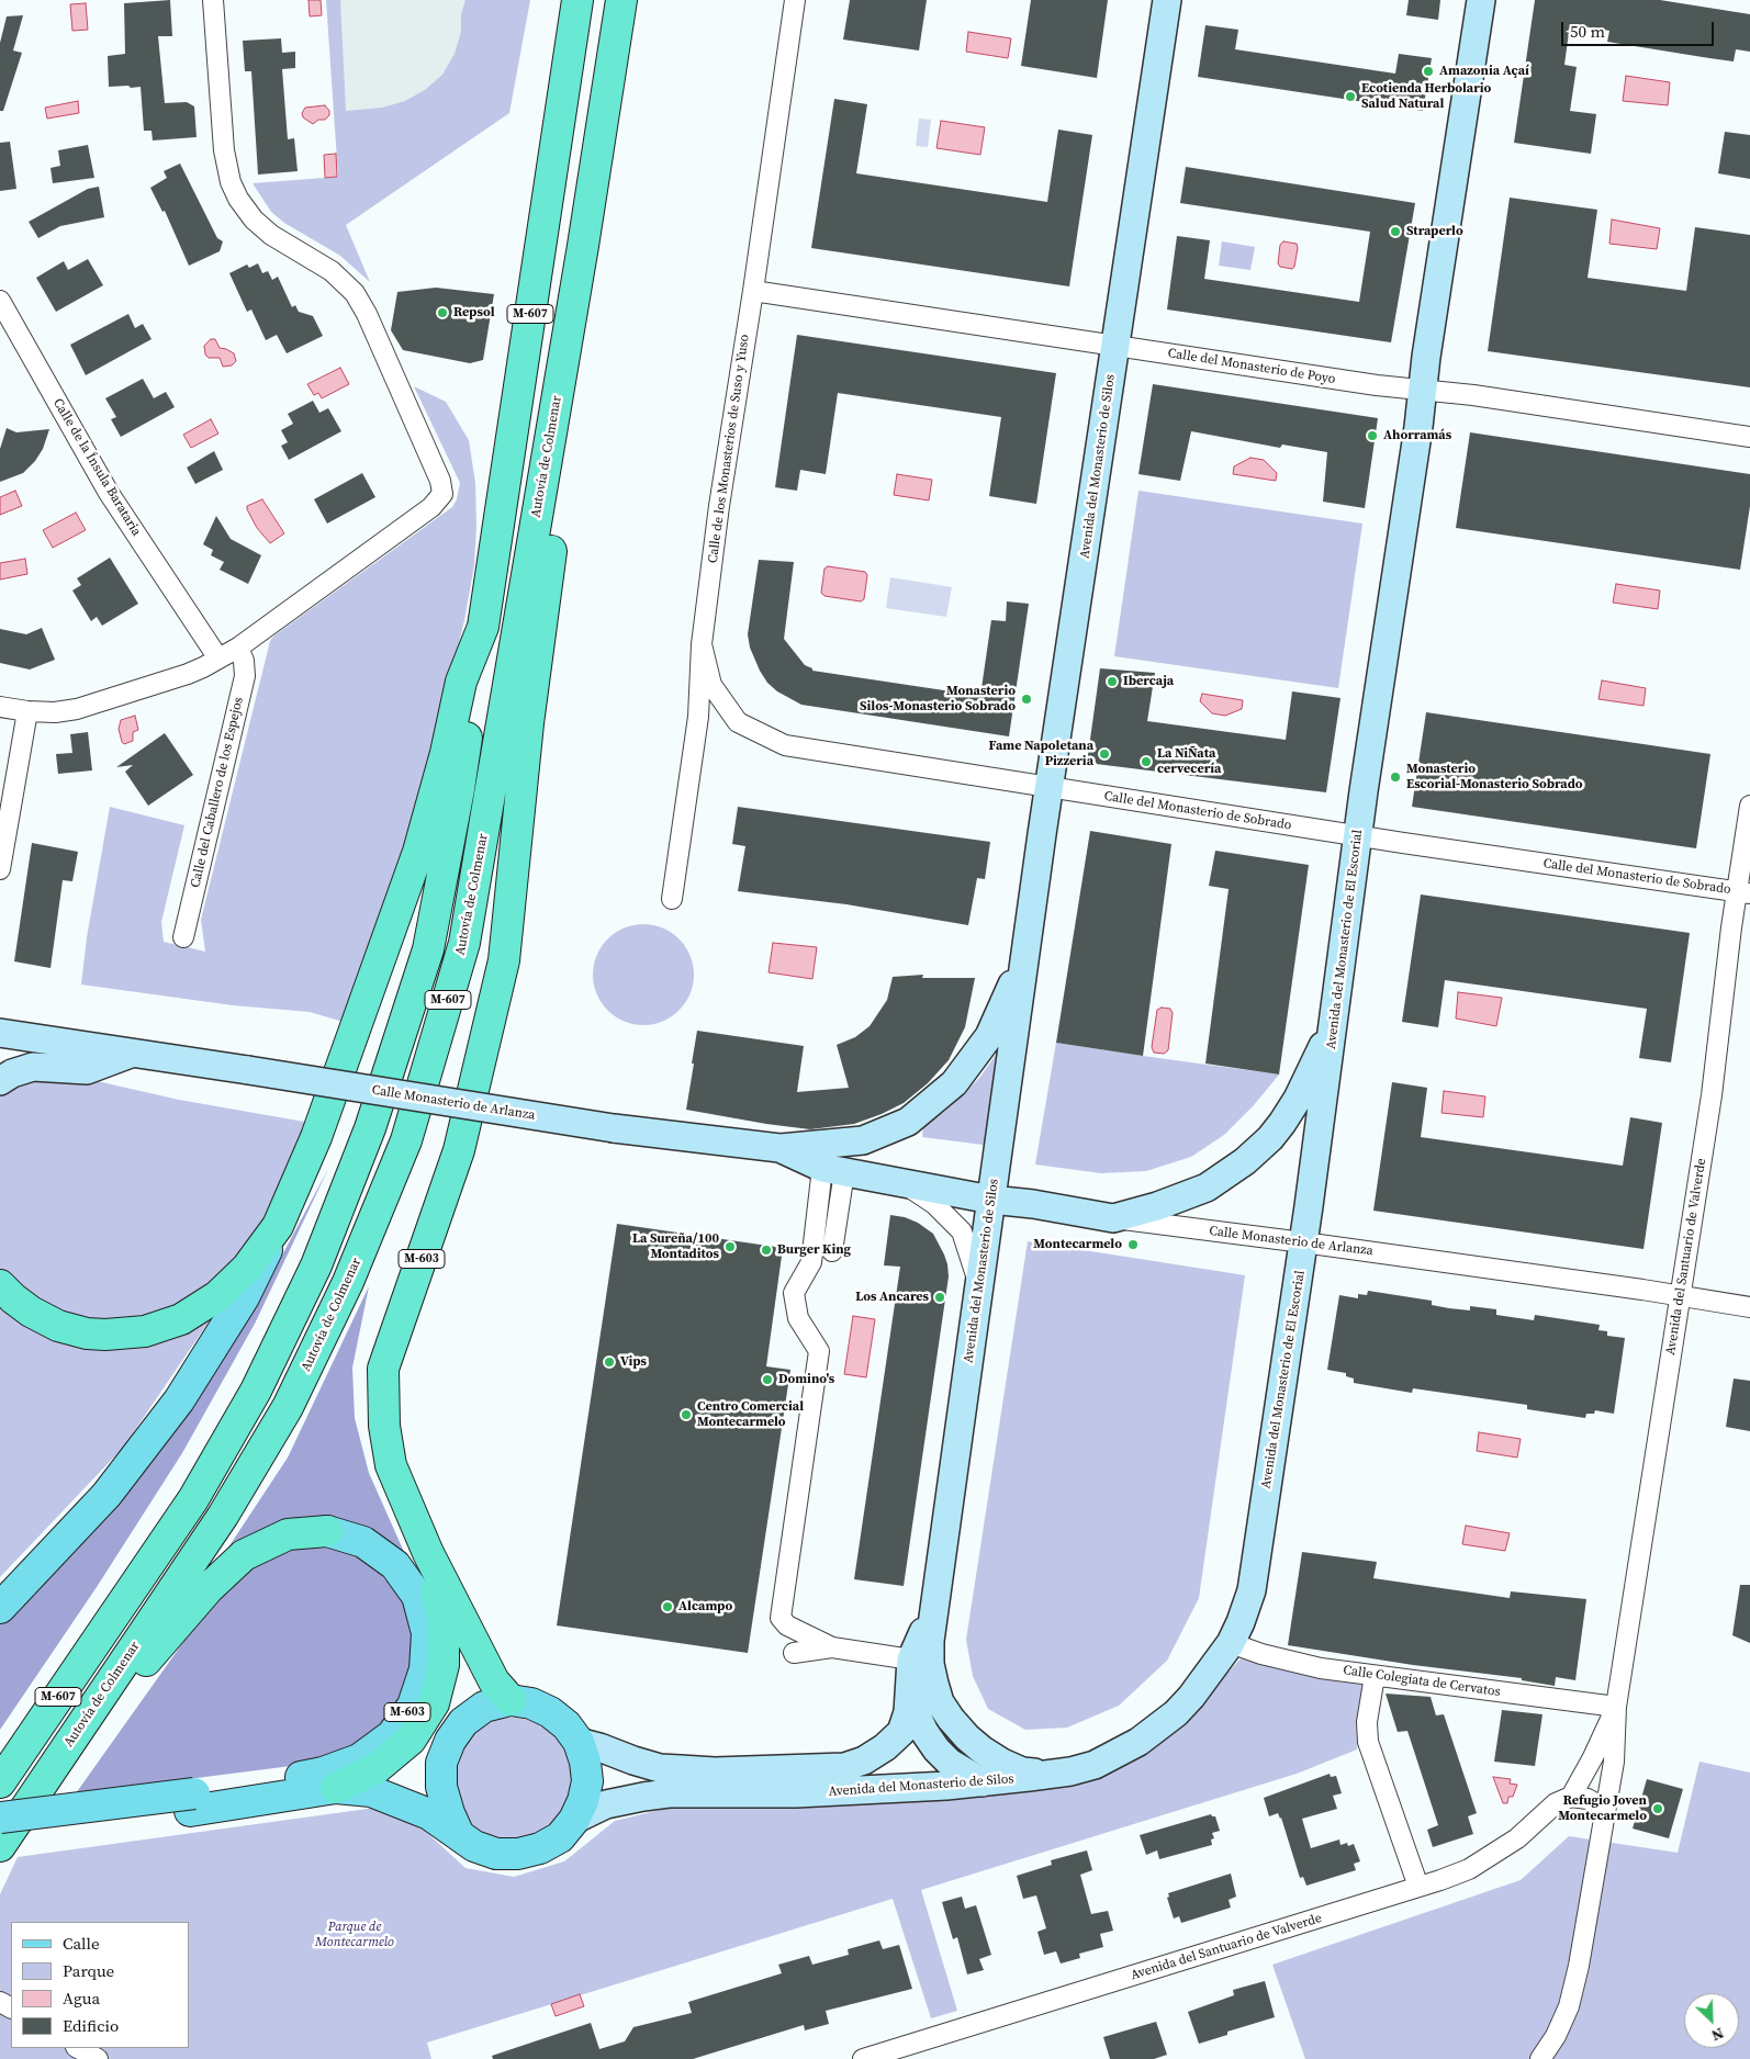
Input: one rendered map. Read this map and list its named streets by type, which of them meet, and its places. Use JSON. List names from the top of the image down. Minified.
{"streets":{"highway":["M-607","Autovía de Colmenar","M-603"],"street":["Calle del Monasterio de Poyo","Calle de los Monasterios de Suso y Yuso","Avenida del Monasterio de Silos","Calle de la Ínsula Barataria","Calle del Caballero de los Espejos","Calle del Monasterio de Sobrado","Avenida del Monasterio de El Escorial","Calle Monasterio de Arlanza","Avenida del Santuario de Valverde","Calle Colegiata de Cervatos"]},"crossings":[["Calle del Monasterio de Poyo","Calle de los Monasterios de Suso y Yuso"],["Calle del Monasterio de Poyo","Avenida del Monasterio de Silos"],["Calle del Monasterio de Poyo","Avenida del Monasterio de El Escorial"],["Calle de los Monasterios de Suso y Yuso","Calle del Monasterio de Sobrado"],["Autovía de Colmenar","M-603"],["Avenida del Monasterio de Silos","Calle del Monasterio de Sobrado"],["Avenida del Monasterio de Silos","Avenida del Monasterio de El Escorial"],["Avenida del Monasterio de Silos","Calle Monasterio de Arlanza"],["Avenida del Monasterio de Silos","M-603"],["Calle del Monasterio de Sobrado","Avenida del Monasterio de El Escorial"],["Calle del Monasterio de Sobrado","Avenida del Santuario de Valverde"],["Avenida del Monasterio de El Escorial","Calle Monasterio de Arlanza"],["Avenida del Monasterio de El Escorial","Calle Colegiata de Cervatos"],["Calle Monasterio de Arlanza","Avenida del Santuario de Valverde"],["Avenida del Santuario de Valverde","Calle Colegiata de Cervatos"]],"parks":["Parque de Montecarmelo"],"places":["Amazonia Açaí","Ecotienda Herbolario Salud Natural","Straperlo","Repsol","Ahorramás","Ibercaja","Monasterio Silos-Monasterio Sobrado","Fame Napoletana Pizzeria","La NiÑata cervecería","Monasterio Escorial-Monasterio Sobrado","Montecarmelo","La Sureña/100 Montaditos","Burger King","Los Ancares","Vips","Domino's","Centro Comercial Montecarmelo","Alcampo","Refugio Joven Montecarmelo"],"legend":["Calle","Parque","Agua","Edificio"],"scale_bar":"50 m","north":"bottom right"}
